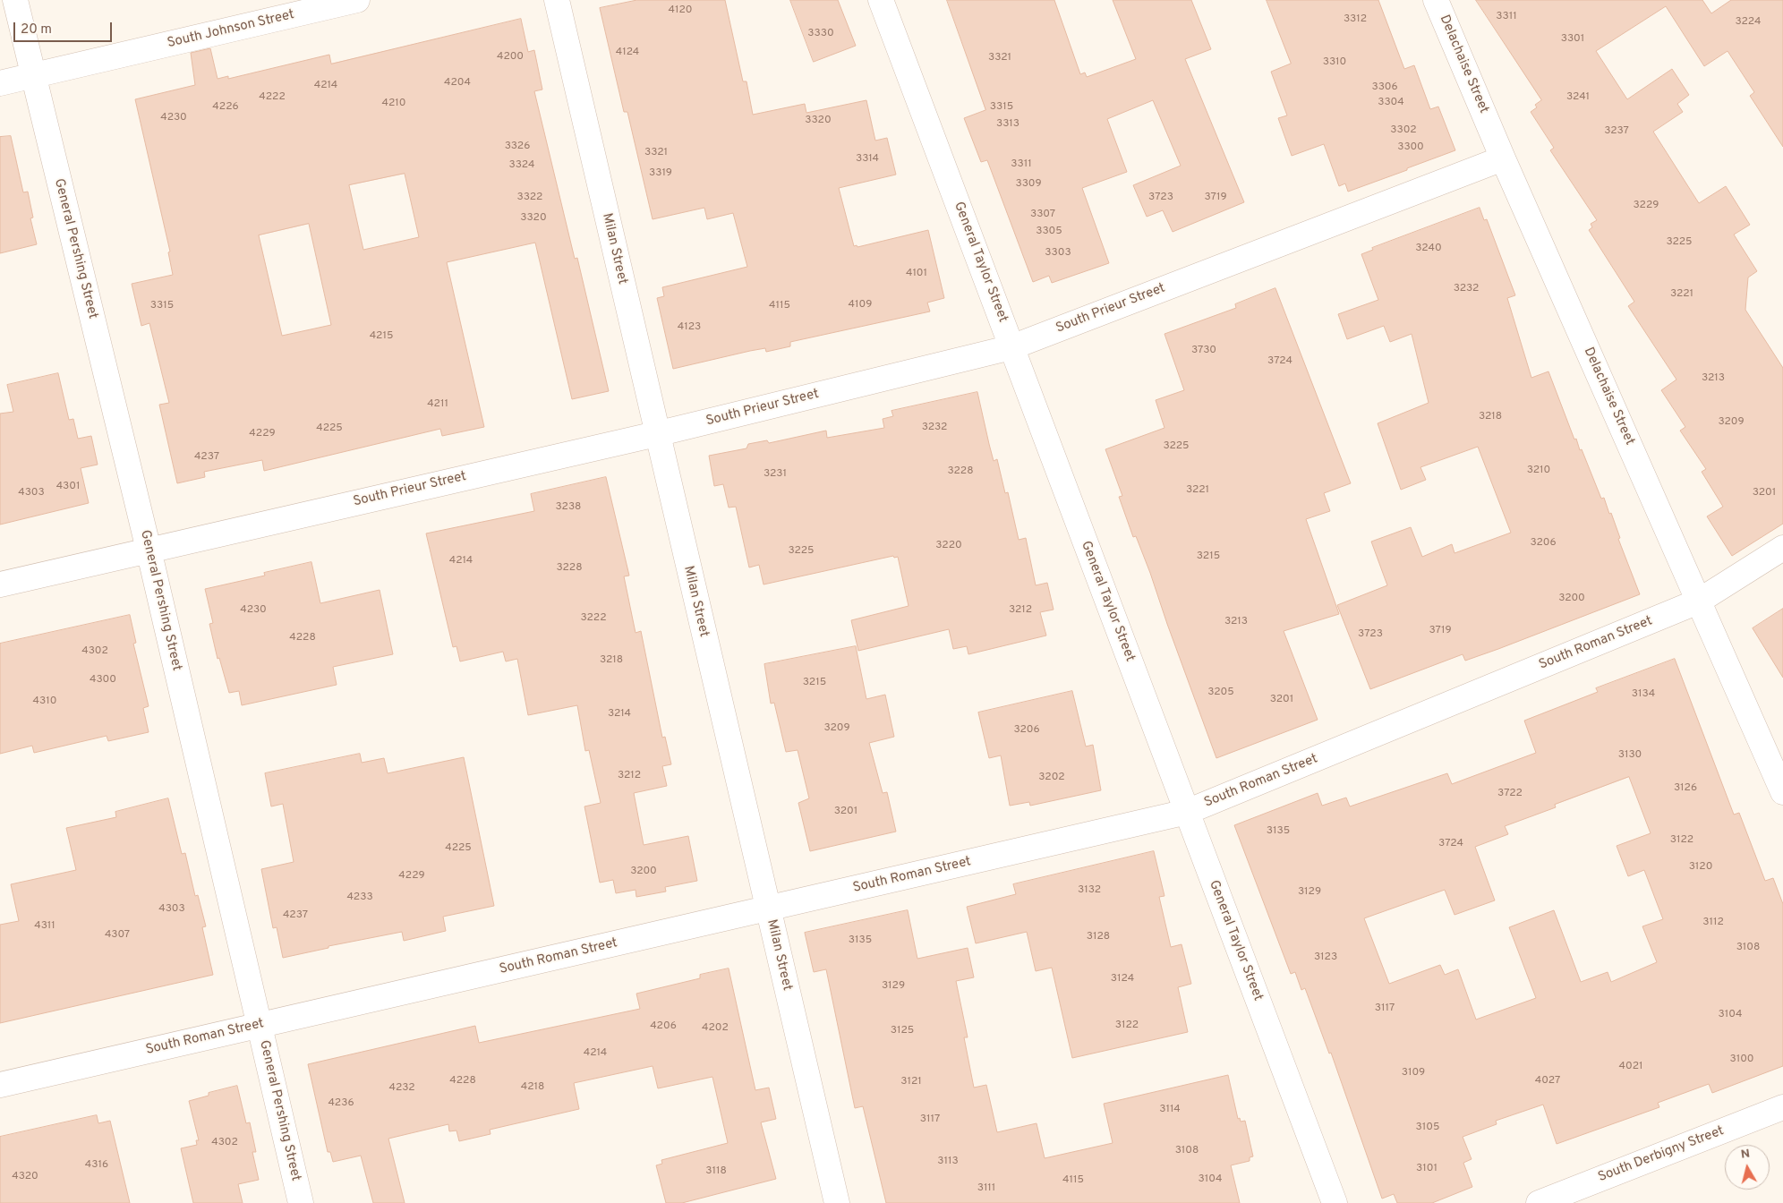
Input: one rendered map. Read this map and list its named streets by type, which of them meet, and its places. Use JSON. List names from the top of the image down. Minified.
{"streets":{"street":["South Johnson Street","Delachaise Street","General Pershing Street","Milan Street","General Taylor Street","South Prieur Street","South Roman Street","South Derbigny Street"]},"crossings":[["South Johnson Street","General Pershing Street"],["Delachaise Street","South Prieur Street"],["Delachaise Street","South Roman Street"],["General Pershing Street","South Prieur Street"],["General Pershing Street","South Roman Street"],["Milan Street","South Prieur Street"],["Milan Street","South Roman Street"],["General Taylor Street","South Prieur Street"],["General Taylor Street","South Roman Street"]],"house_numbers":["4120","3311","3312","3224","3330","3301","4124","4200","3321","3310","4204","4214","3306","4222","3241","3304","4210","4226","3315","4230","3320","3313","3302","3237","3326","3300","3321","3314","3311","3324","3319","3309","3322","3723","3719","3229","3307","3320","3305","3225","3240","3303","4101","3232","3221","4109","3315","4115","4123","4215","3730","3724","3213","4211","3218","3209","3232","4225","4229","3225","4237","3210","3228","3231","4301","3221","4303","3201","3238","3206","3220","3225","3215","4214","3228","3200","4230","3212","3222","3213","3719","3723","4228","4302","3218","4300","3215","3205","3134","3201","4310","3214","3209","3206","3130","3212","3202","3126","3722","3201","3135","3122","3724","4225","3120","3200","4229","3132","3129","4233","4303","4237","3112","4311","4307","3128","3135","3108","3123","3124","3129","3117","3104","3122","4206","4202","3125","4214","3100","4021","3109","4228","4027","3121","4218","4232","4236","3114","3117","3105","4302","3108","3113","4316","3101","3118","4320","3104","4115","3111"],"scale_bar":"20 m","north":"top"}
